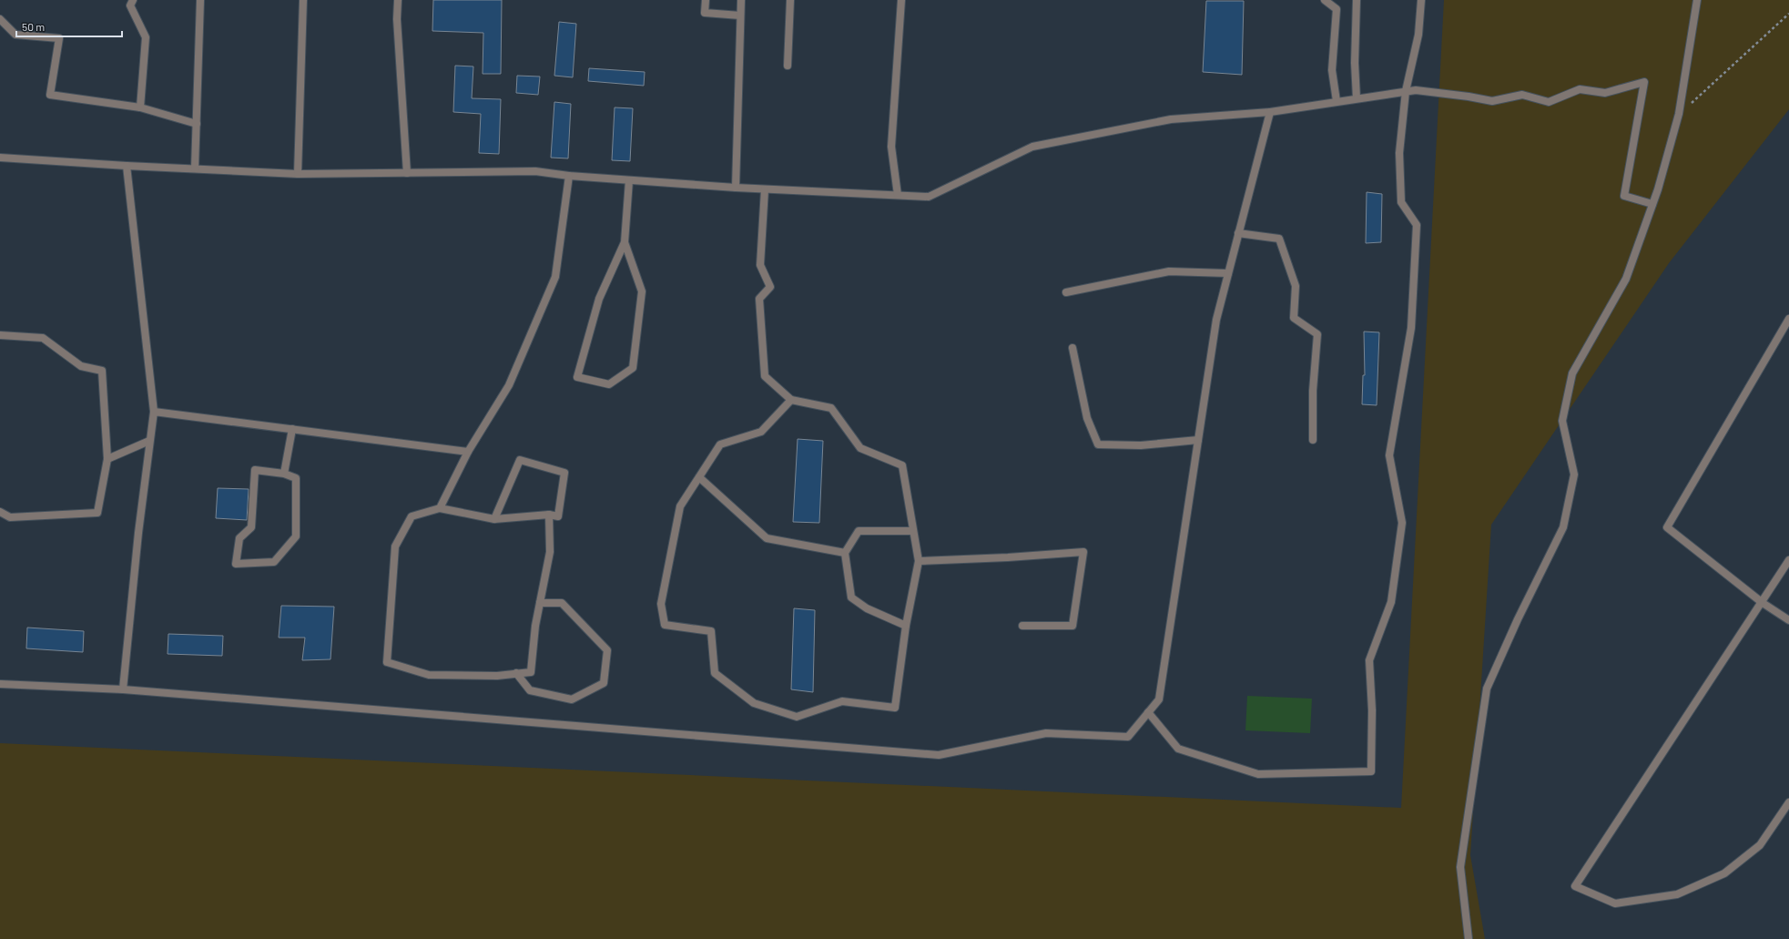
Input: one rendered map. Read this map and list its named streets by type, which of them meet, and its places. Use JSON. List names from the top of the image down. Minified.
{"scale_bar":"50 m"}
